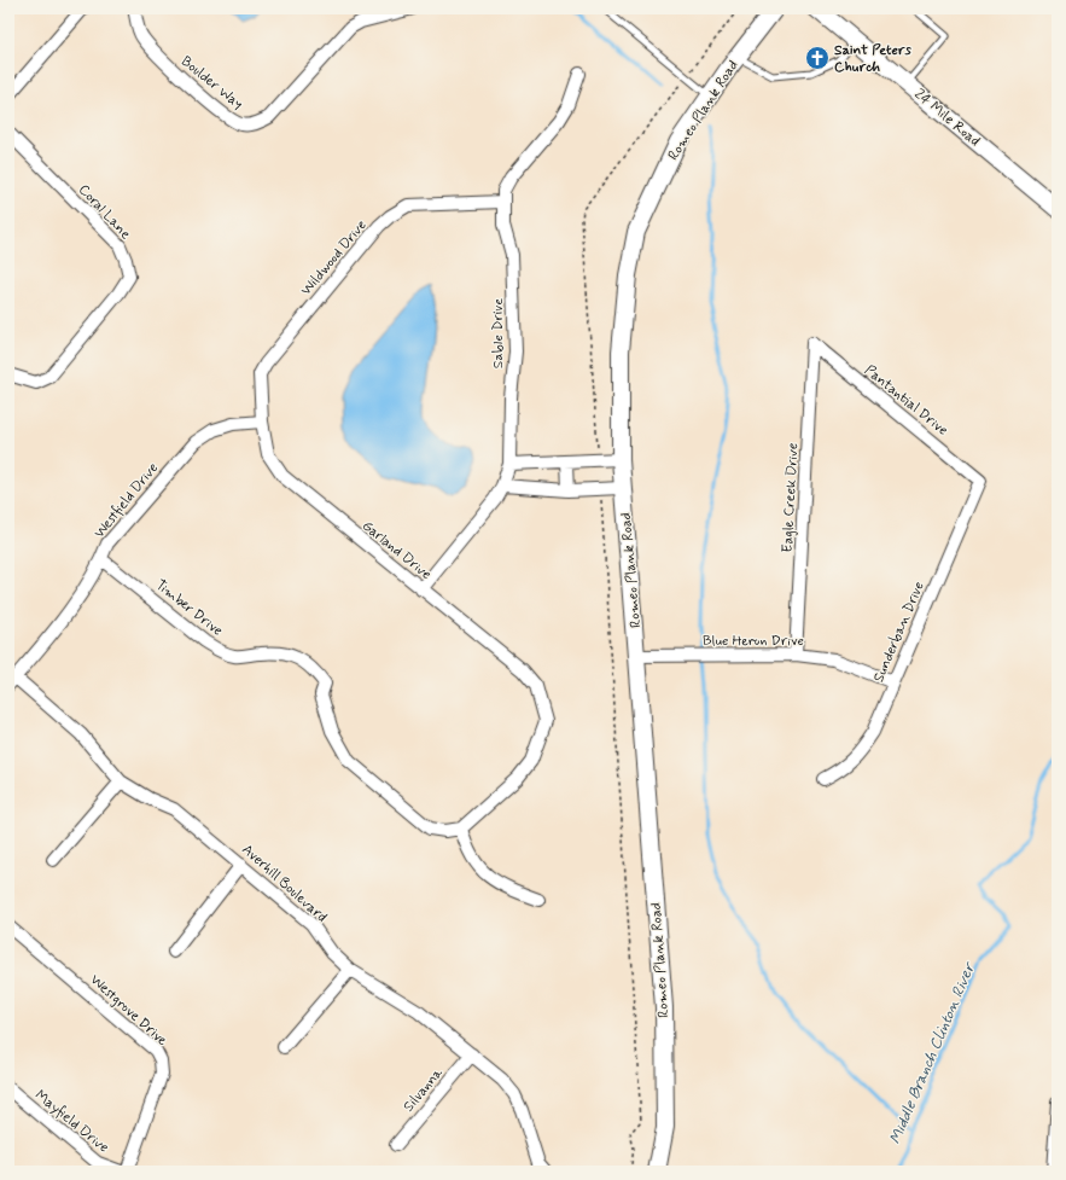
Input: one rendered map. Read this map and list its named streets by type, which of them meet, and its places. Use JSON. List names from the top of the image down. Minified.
{"streets":{"street":["Boulder Way","Romeo Plank Road","24 Mile Road","Coral Lane","Wildwood Drive","Sable Drive","Pantantial Drive","Eagle Creek Drive","Westfield Drive","Garland Drive","Timber Drive","Sunderban Drive","Blue Heron Drive","Averhill Boulevard","Westgrove Drive","Silvanna","Mayfield Drive"]},"crossings":[["Romeo Plank Road","Blue Heron Drive"],["Wildwood Drive","Sable Drive"],["Wildwood Drive","Westfield Drive"],["Wildwood Drive","Garland Drive"],["Sable Drive","Garland Drive"],["Pantantial Drive","Eagle Creek Drive"],["Pantantial Drive","Sunderban Drive"],["Eagle Creek Drive","Blue Heron Drive"],["Westfield Drive","Garland Drive"],["Westfield Drive","Timber Drive"],["Westfield Drive","Averhill Boulevard"],["Garland Drive","Timber Drive"],["Sunderban Drive","Blue Heron Drive"],["Averhill Boulevard","Silvanna"]],"water":["Middle Branch Clinton River"],"places":{"church":["Saint Peters Church"]}}
